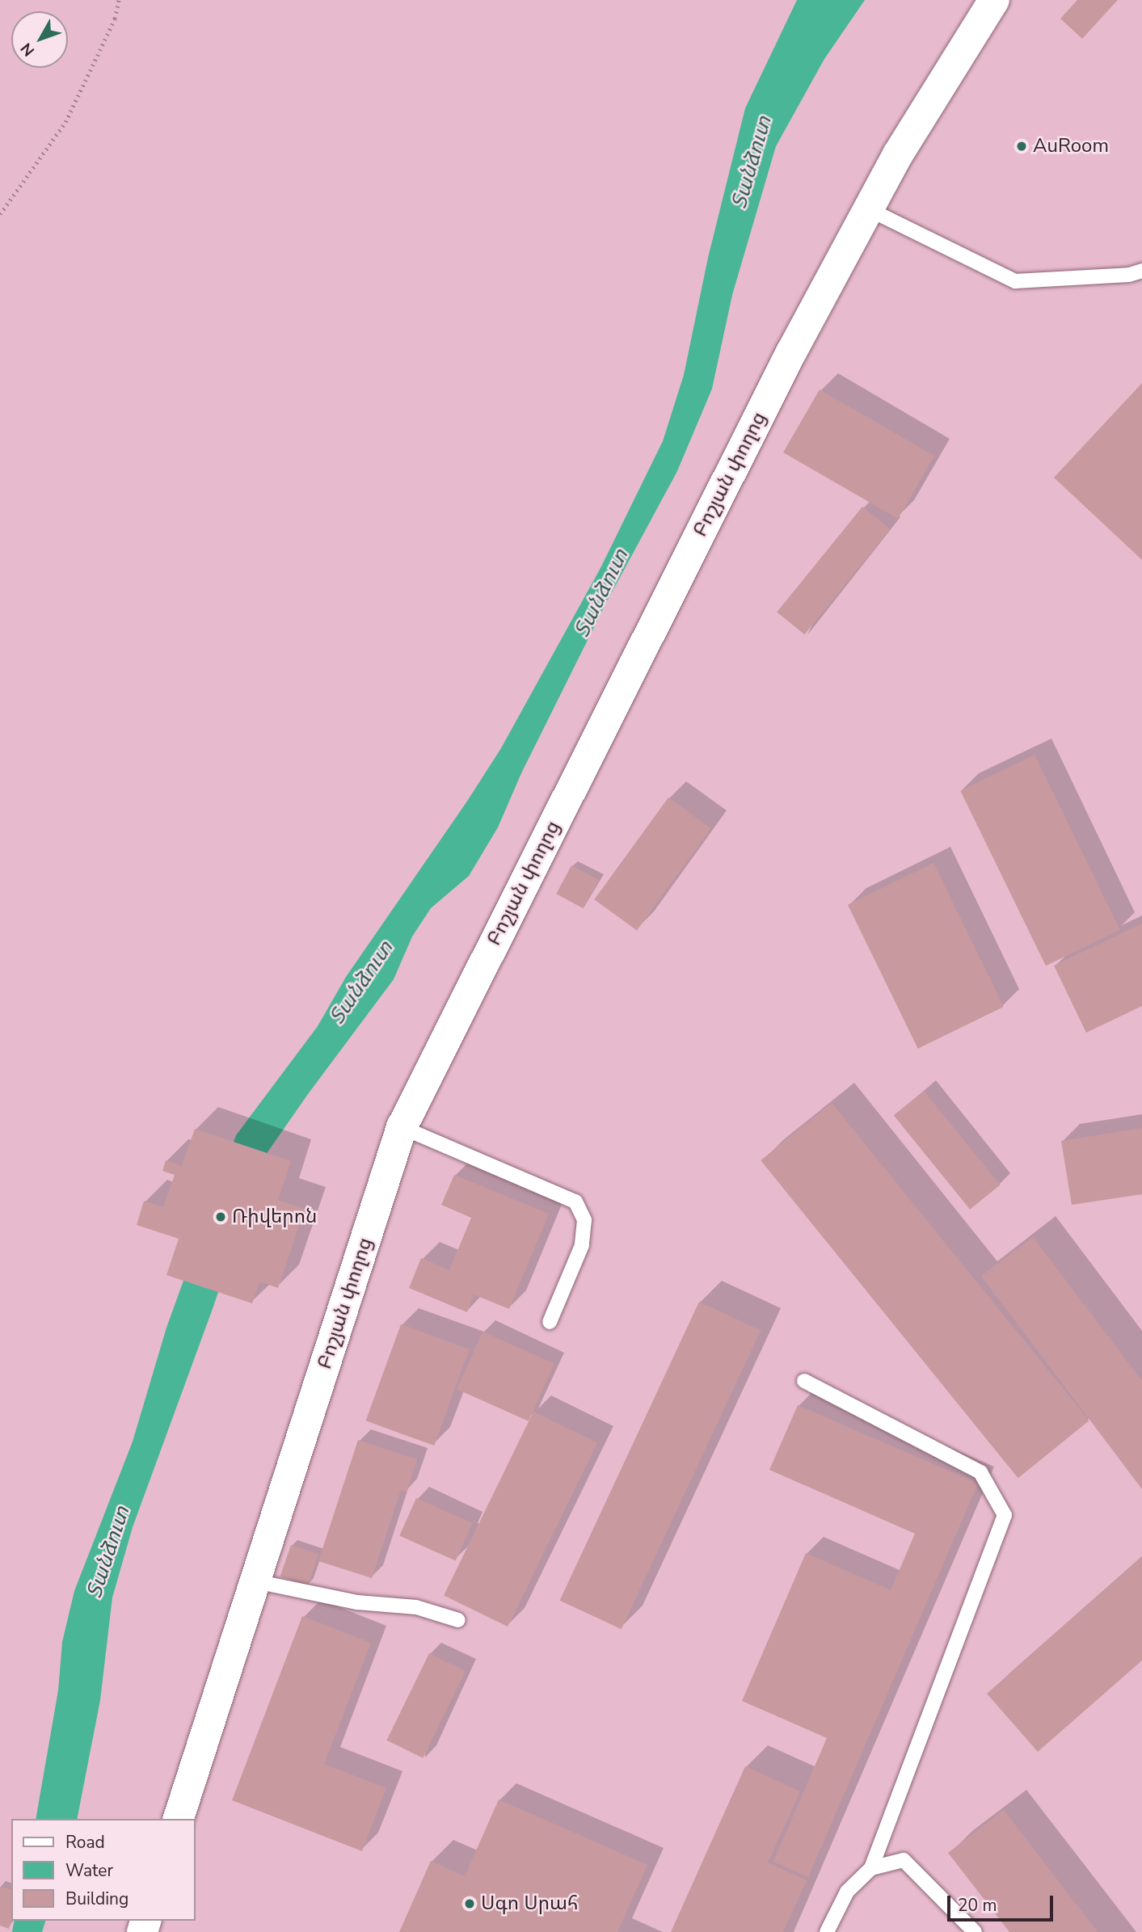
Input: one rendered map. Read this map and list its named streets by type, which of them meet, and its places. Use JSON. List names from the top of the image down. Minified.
{"streets":{"street":["Բոշյան փողոց"]},"water":["Տանձուտ"],"places":["AuRoom","Ռիվերոն","Սգո Սրահ"],"legend":["Road","Water","Building"],"scale_bar":"20 m","north":"bottom left"}
